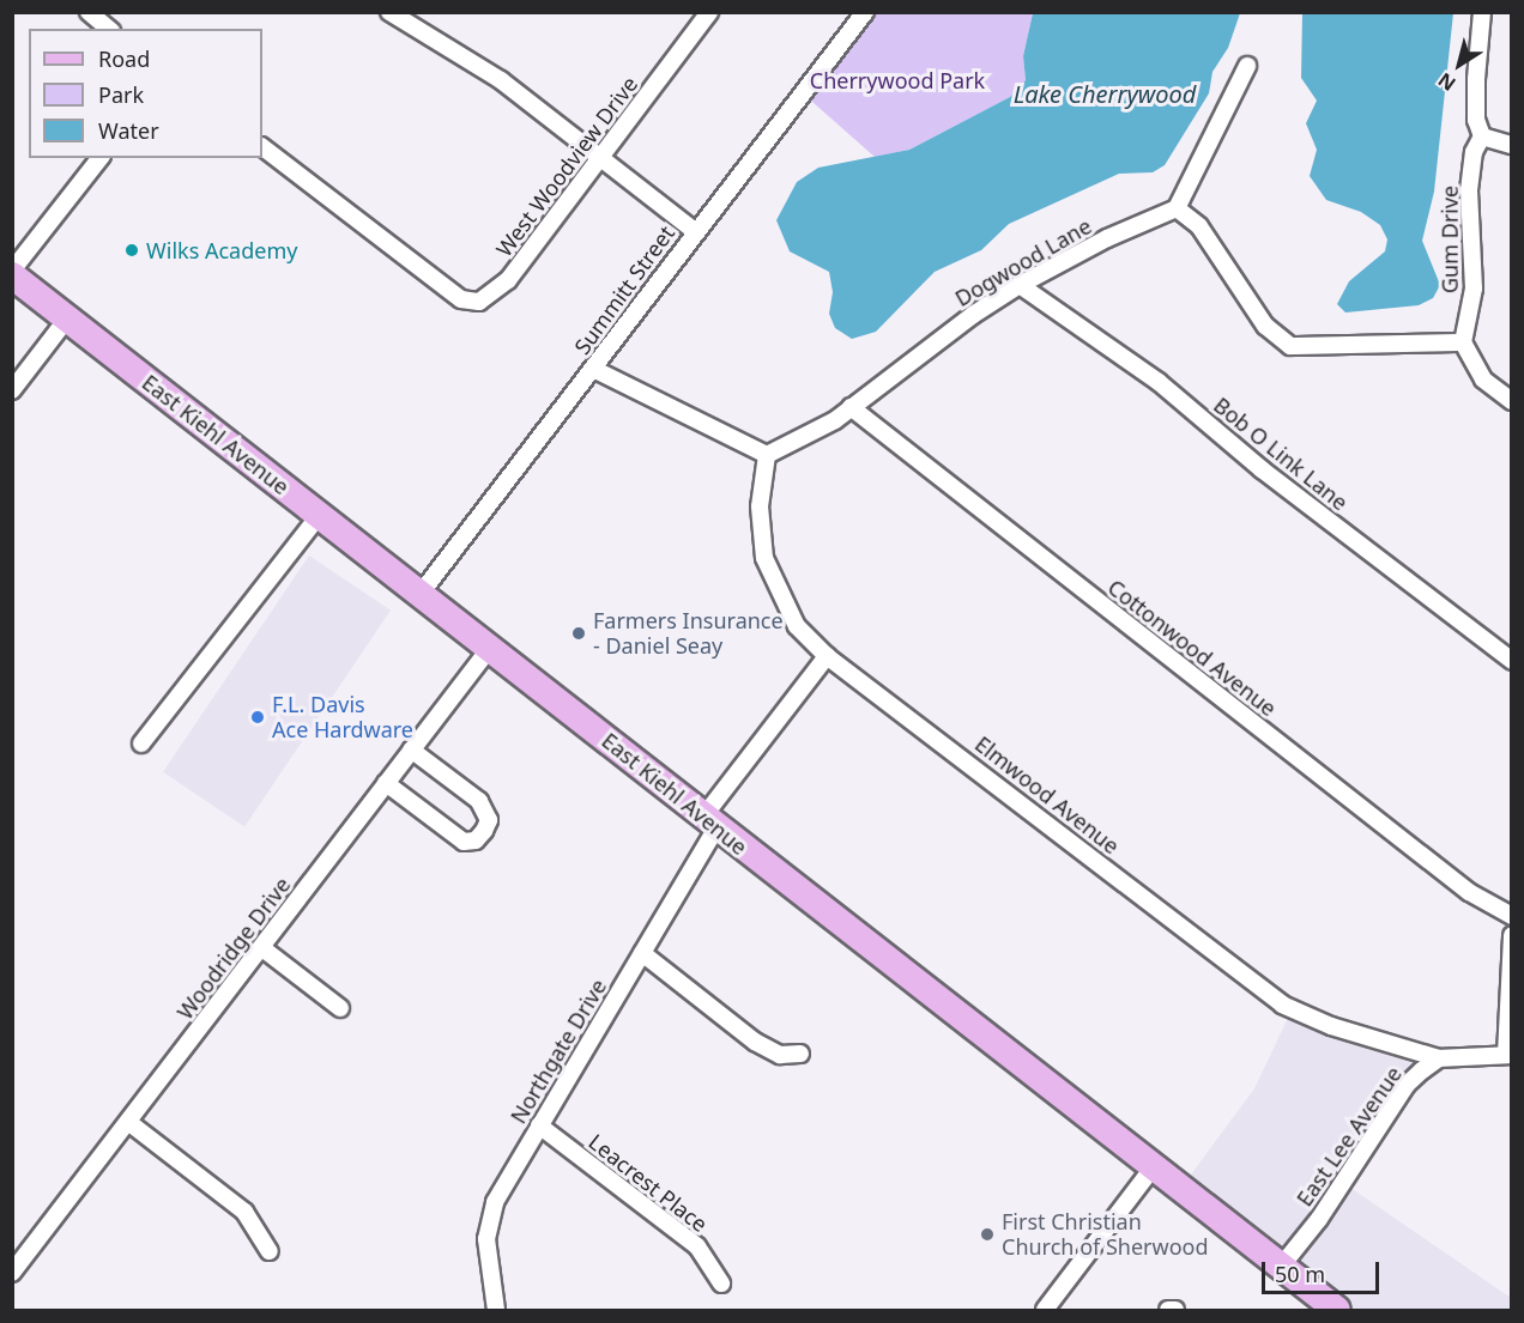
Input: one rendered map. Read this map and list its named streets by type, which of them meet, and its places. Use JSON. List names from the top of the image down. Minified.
{"streets":{"main road":["East Kiehl Avenue"],"street":["West Woodview Drive","Gum Drive","Dogwood Lane","Summitt Street","Bob O Link Lane","Cottonwood Avenue","Elmwood Avenue","Woodridge Drive","Northgate Drive","East Lee Avenue","Leacrest Place"]},"crossings":[["Dogwood Lane","Bob O Link Lane"],["Dogwood Lane","Cottonwood Avenue"],["Dogwood Lane","Elmwood Avenue"],["Summitt Street","East Kiehl Avenue"],["East Kiehl Avenue","Woodridge Drive"],["East Kiehl Avenue","Northgate Drive"],["East Kiehl Avenue","East Lee Avenue"],["Elmwood Avenue","Northgate Drive"],["Elmwood Avenue","East Lee Avenue"],["Northgate Drive","Leacrest Place"]],"water":["Lake Cherrywood"],"parks":["Cherrywood Park"],"places":["Wilks Academy","Farmers Insurance - Daniel Seay","F.L. Davis Ace Hardware","First Christian Church of Sherwood"],"legend":["Road","Park","Water"],"scale_bar":"50 m","north":"bottom left"}
